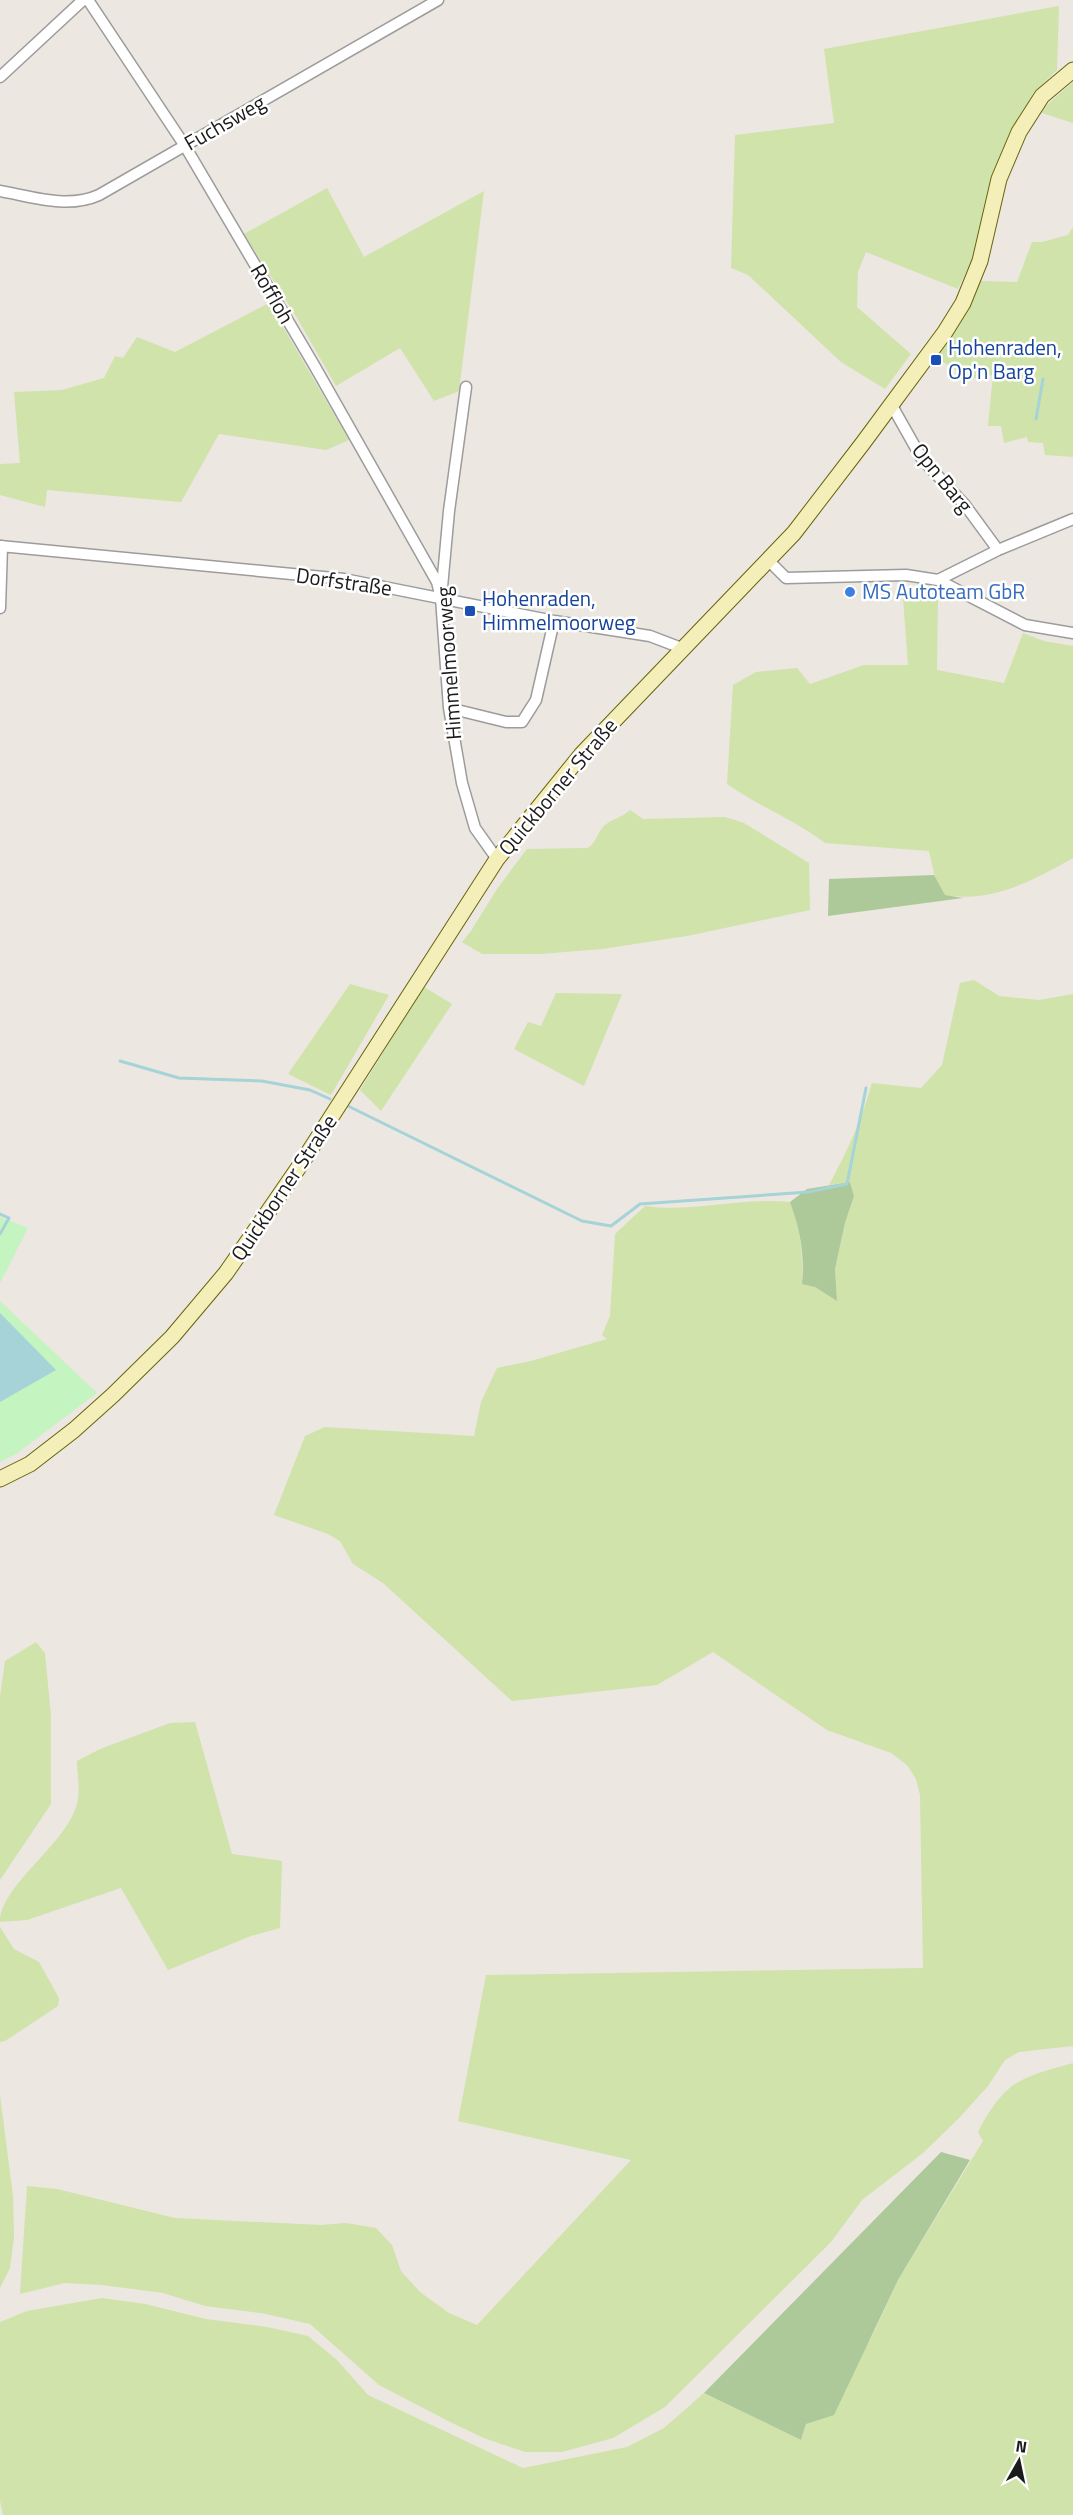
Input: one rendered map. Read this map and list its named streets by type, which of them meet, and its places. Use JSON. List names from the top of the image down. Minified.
{"streets":{"main road":["Quickborner Straße"],"street":["Fuchsweg","Roffloh","Opn Barg","Dorfstraße","Himmelmoorweg"]},"crossings":[["Fuchsweg","Roffloh"],["Roffloh","Dorfstraße"],["Roffloh","Himmelmoorweg"],["Opn Barg","Quickborner Straße"],["Dorfstraße","Himmelmoorweg"],["Dorfstraße","Quickborner Straße"],["Himmelmoorweg","Quickborner Straße"]],"places":{"transit":["Hohenraden, Op'n Barg","Hohenraden, Himmelmoorweg"],"other":["MS Autoteam GbR"]},"north":"top"}
